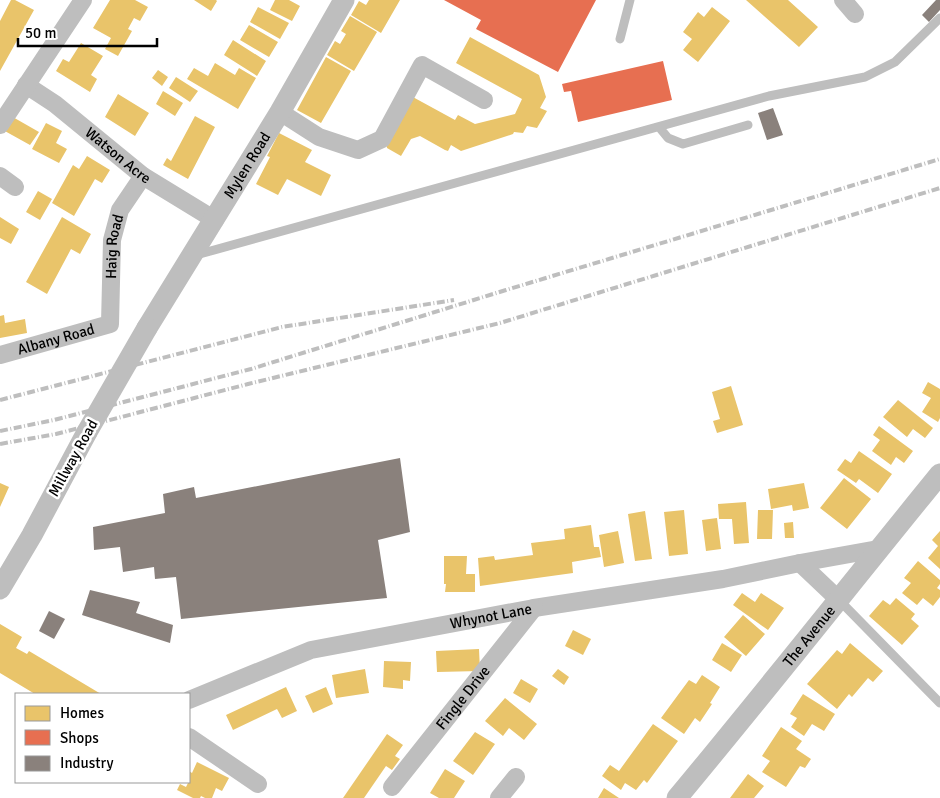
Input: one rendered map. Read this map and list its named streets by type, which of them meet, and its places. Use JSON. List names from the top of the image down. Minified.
{"streets":{"street":["Watson Acre","Mylen Road","Haig Road","Albany Road","Millway Road","Whynot Lane","The Avenue","Fingle Drive"]},"crossings":[["Watson Acre","Mylen Road"],["Watson Acre","Haig Road"],["Mylen Road","Millway Road"],["Haig Road","Albany Road"],["Whynot Lane","The Avenue"],["Whynot Lane","Fingle Drive"]],"legend":["Homes","Shops","Industry"],"scale_bar":"50 m"}
